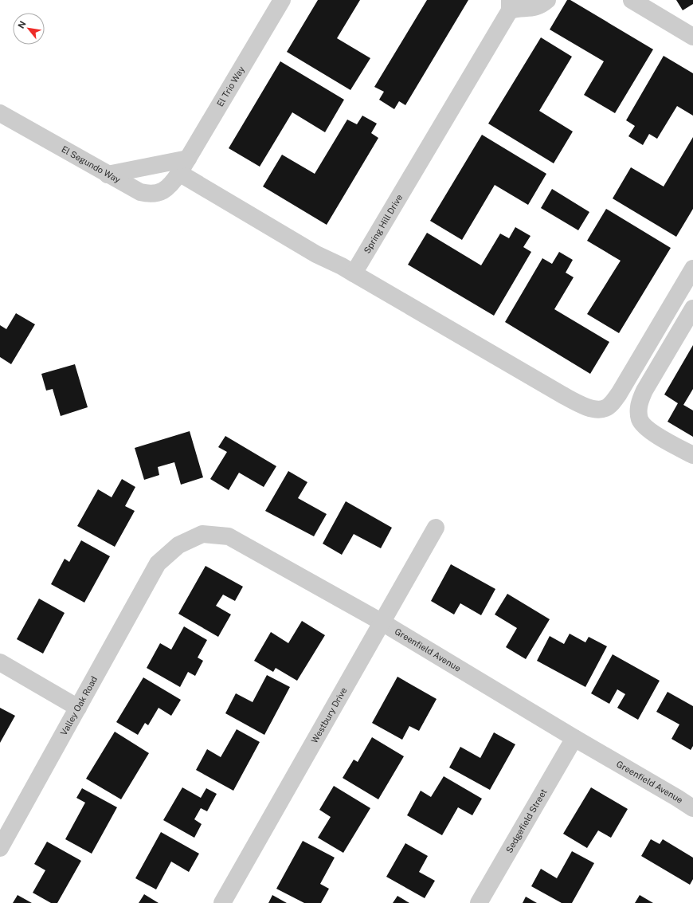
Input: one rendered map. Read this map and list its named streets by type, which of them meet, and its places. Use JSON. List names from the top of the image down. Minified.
{"streets":{"street":["El Trio Way","El Segundo Way","Spring Hill Drive","Greenfield Avenue","Valley Oak Road","Westbury Drive","Sedgefield Street"]},"crossings":[["El Trio Way","El Segundo Way"],["Greenfield Avenue","Valley Oak Road"],["Greenfield Avenue","Westbury Drive"],["Greenfield Avenue","Sedgefield Street"]],"north":"top left"}
